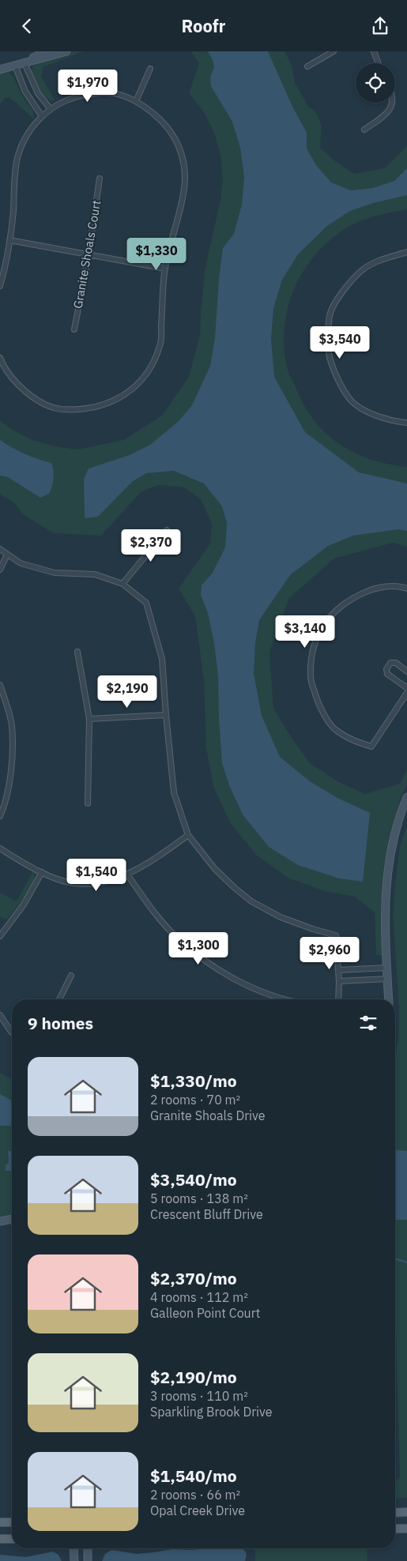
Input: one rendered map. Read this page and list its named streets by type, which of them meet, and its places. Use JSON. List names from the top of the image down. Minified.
{"streets":{"street":["Granite Shoals Court"]},"page":{"header":"Roofr","price":["$1,970","$1,330","$3,540","$2,370","$3,140","$2,190","$1,540","$1,300","$2,960"],"heading":"9 homes","list":[{"name":"$1,330/mo","note":"2 rooms · 70 m² · Granite Shoals Drive"},{"name":"$3,540/mo","note":"5 rooms · 138 m² · Crescent Bluff Drive"},{"name":"$2,370/mo","note":"4 rooms · 112 m² · Galleon Point Court"},{"name":"$2,190/mo","note":"3 rooms · 110 m² · Sparkling Brook Drive"},{"name":"$1,540/mo","note":"2 rooms · 66 m² · Opal Creek Drive"}]}}
